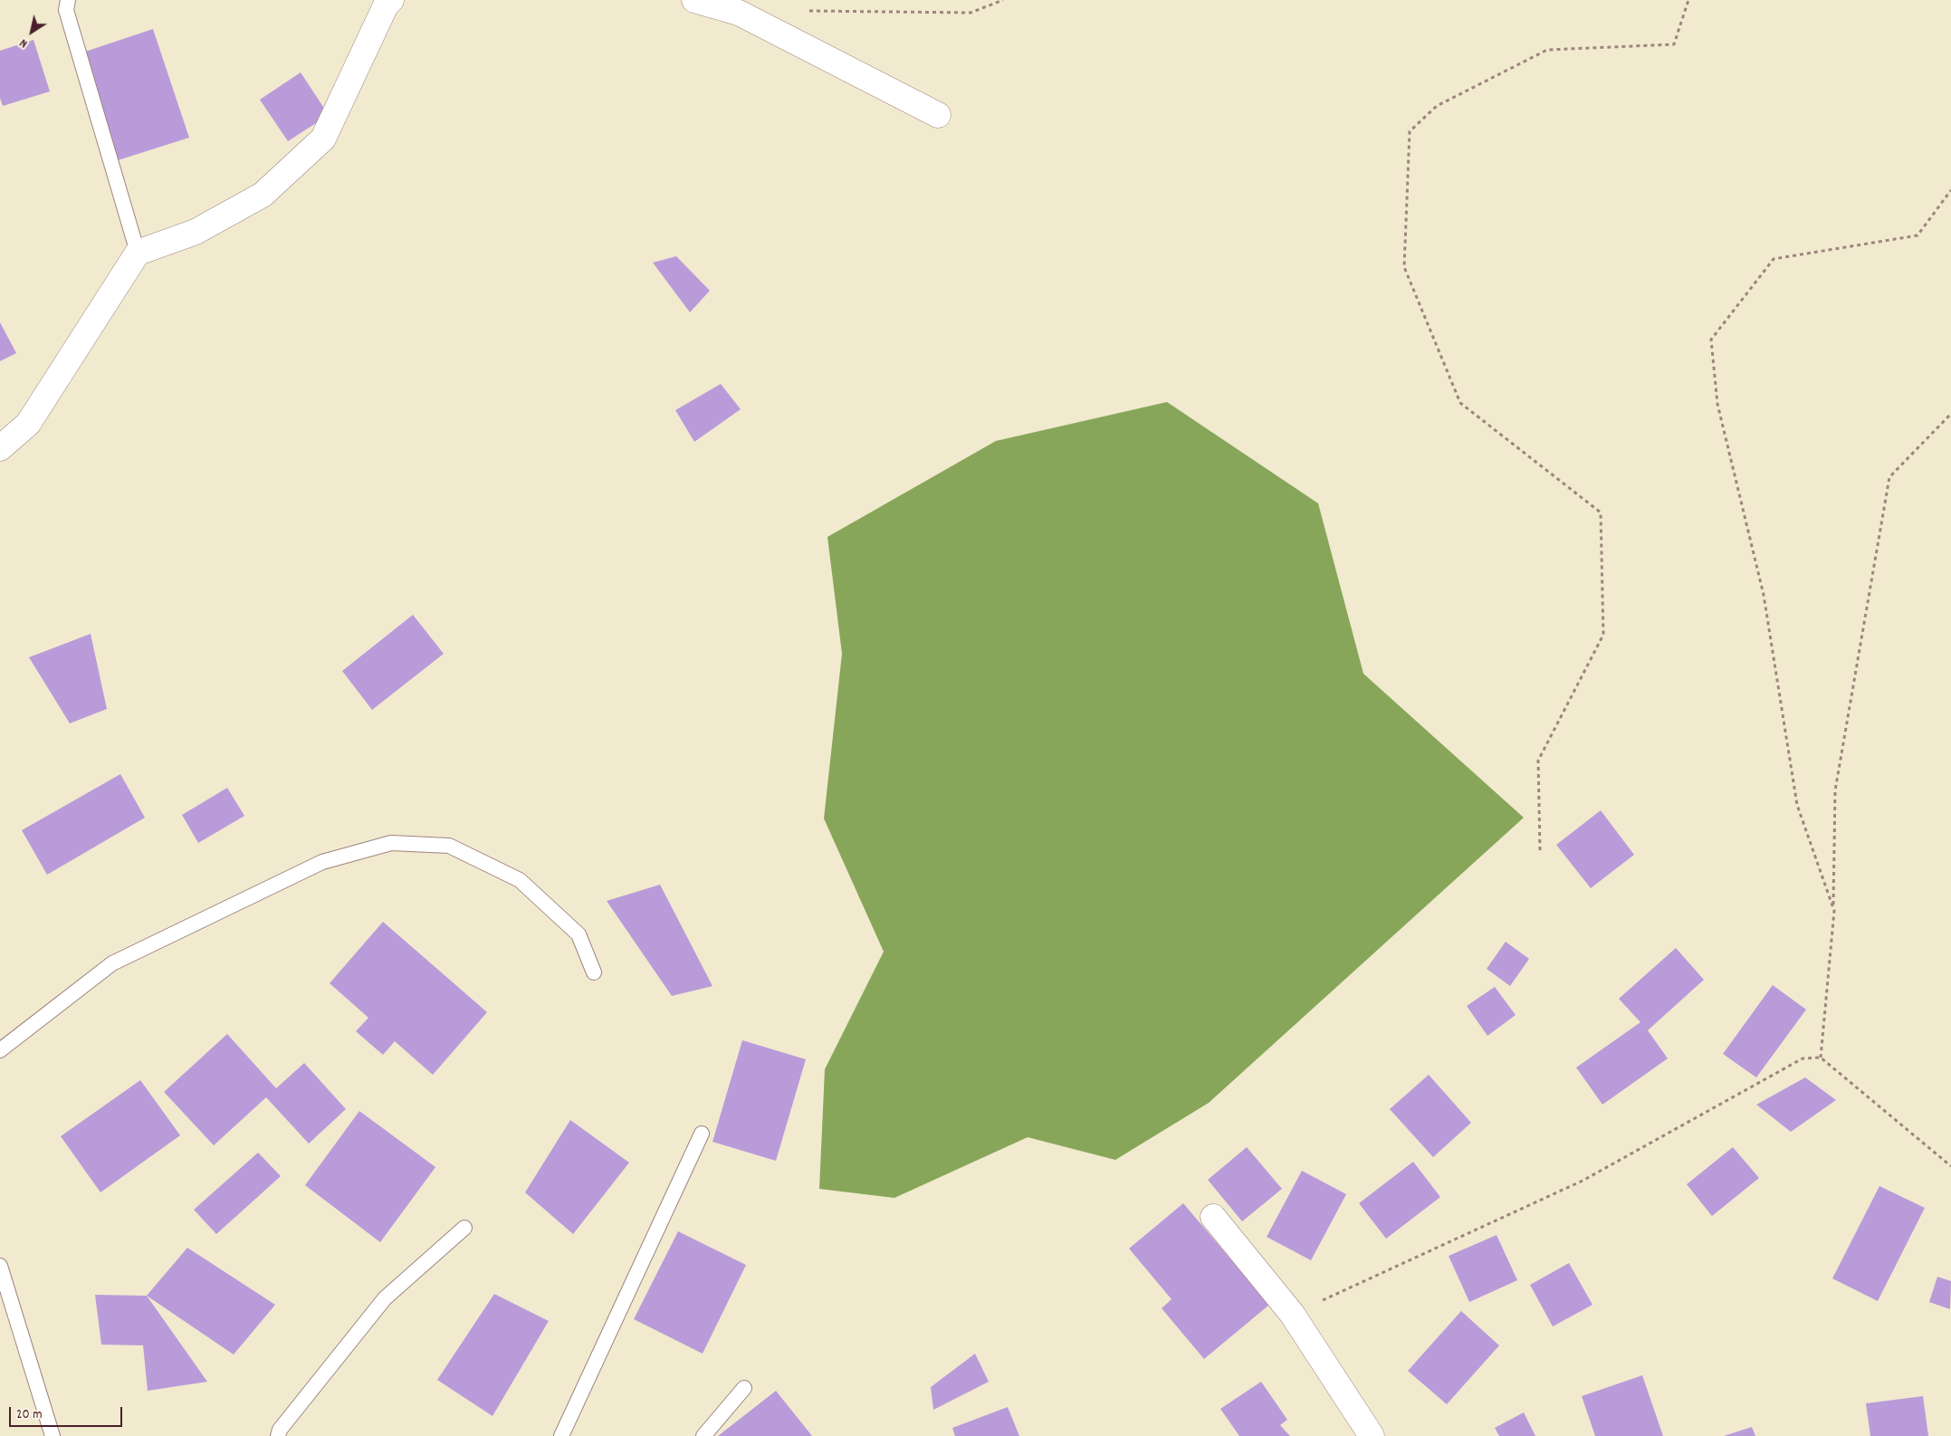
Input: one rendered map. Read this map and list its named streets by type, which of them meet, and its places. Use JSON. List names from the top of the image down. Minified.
{"scale_bar":"20 m","north":"bottom left"}
